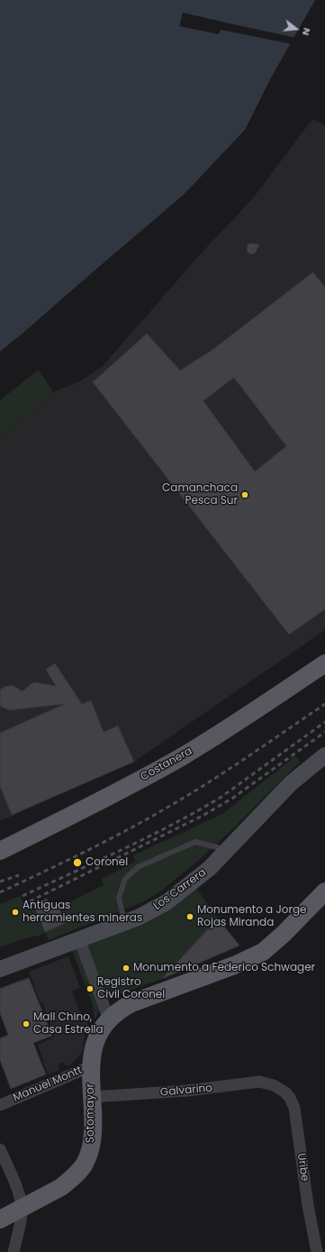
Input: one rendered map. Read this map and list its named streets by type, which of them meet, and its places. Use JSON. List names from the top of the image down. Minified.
{"streets":{"main road":["Costanera","Los Carrera","Manuel Montt","Sotomayor"],"street":["Galvarino","Uribe"]},"crossings":[["Manuel Montt","Sotomayor"],["Galvarino","Sotomayor"],["Galvarino","Uribe"]],"places":["Camanchaca Pesca Sur","Coronel","Antiguas herramientes mineras","Monumento a Jorge Rojas Miranda","Monumento a Federico Schwager","Registro Civil Coronel","Mall Chino, Casa Estrella"],"north":"right"}
